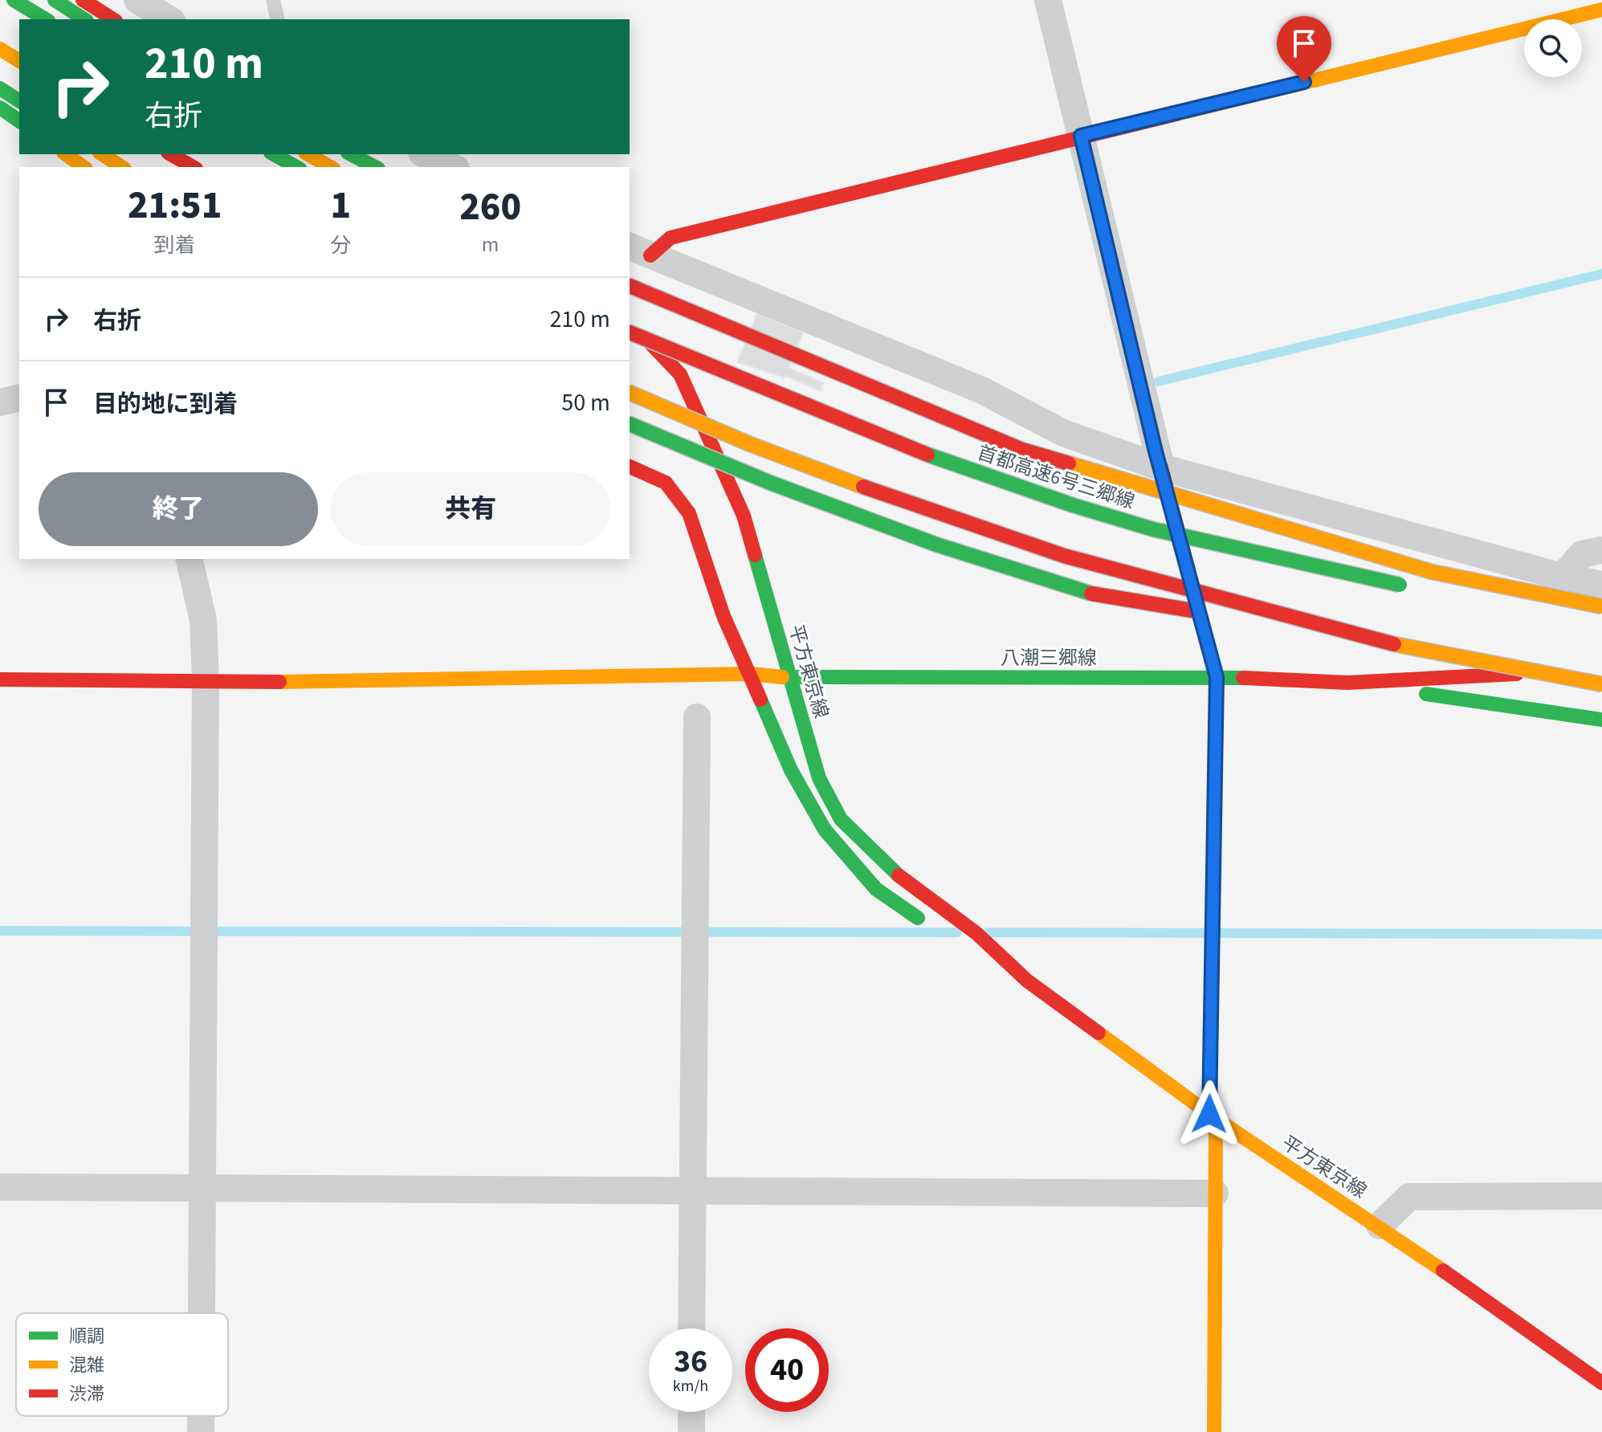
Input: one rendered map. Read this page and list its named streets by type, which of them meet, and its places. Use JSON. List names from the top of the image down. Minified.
{"streets":{"main road":["首都高速6号三郷線","八潮三郷線","平方東京線"]},"crossings":[["八潮三郷線","平方東京線"]],"legend":["順調","混雑","渋滞"],"page":{"turn":["210 m","右折"],"eta":["21:51","到着","1","分","260","m"],"list":[{"name":"右折","value":"210 m"},{"name":"目的地に到着","value":"50 m"}],"buttons":["終了","共有"],"speed":"36 km/h","limit":"40"}}
